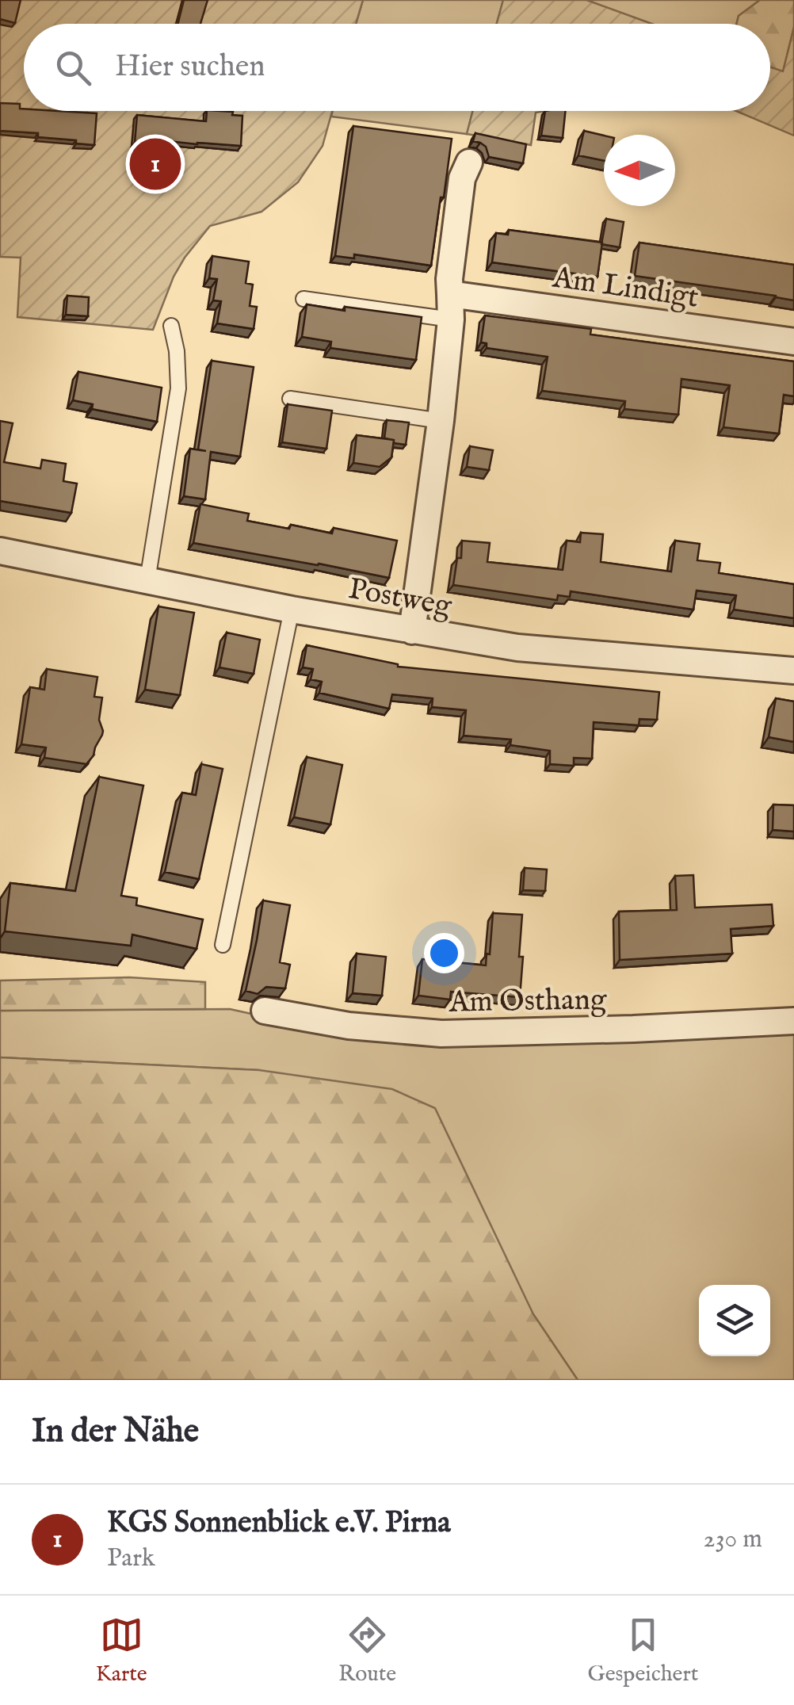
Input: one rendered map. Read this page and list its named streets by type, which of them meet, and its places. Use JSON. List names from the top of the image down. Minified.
{"streets":{"street":["Am Lindigt","Postweg","Am Osthang"]},"north":"left","page":{"search":"Hier suchen","pins":"1","heading":"In der Nähe","list":[{"mark":"1","name":"KGS Sonnenblick e.V. Pirna","note":"Park","value":"230 m"}],"nav":["Karte","Route","Gespeichert"]}}
